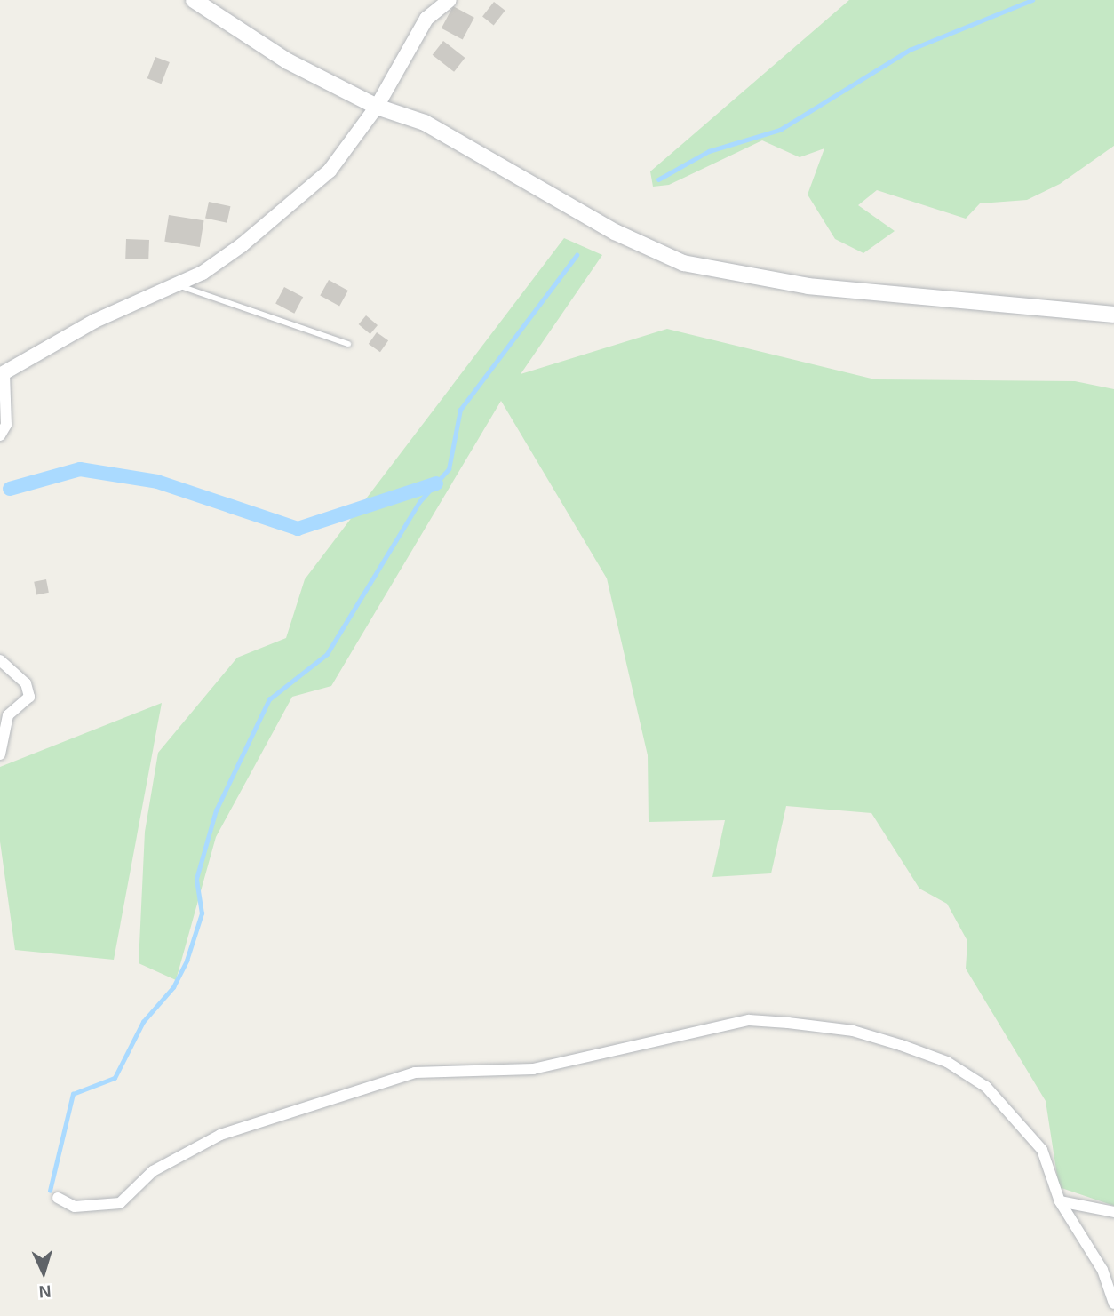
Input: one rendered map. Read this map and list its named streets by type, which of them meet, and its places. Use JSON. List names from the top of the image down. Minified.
{"north":"bottom"}
